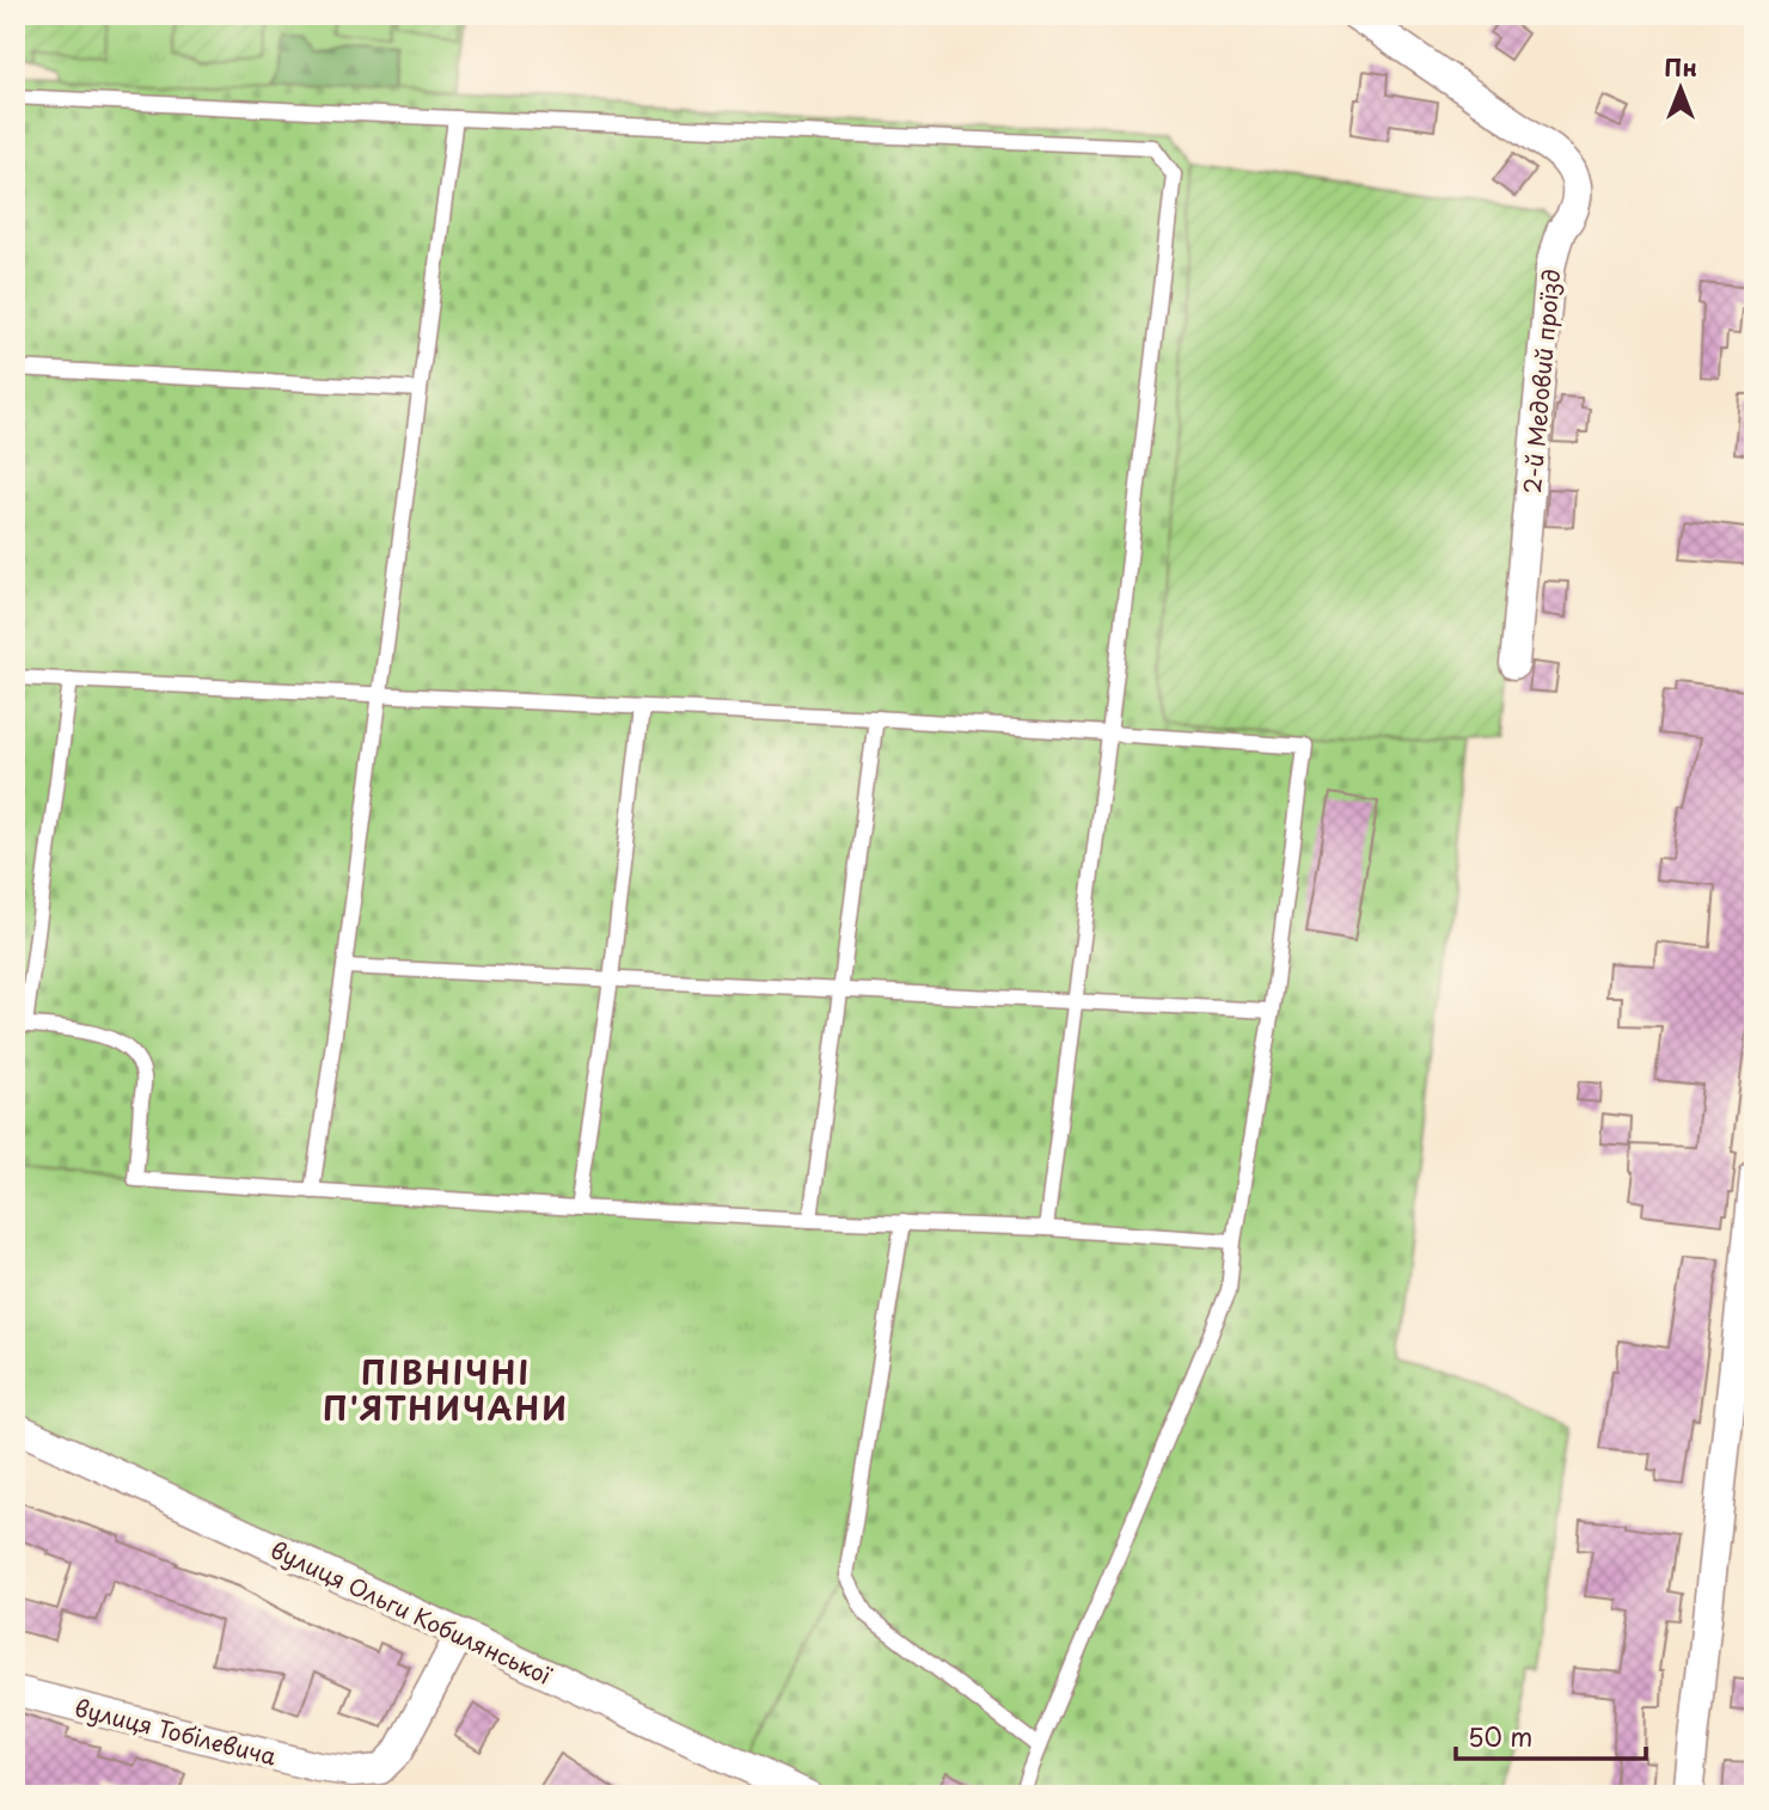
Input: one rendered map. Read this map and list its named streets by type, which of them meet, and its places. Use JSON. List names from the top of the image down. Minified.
{"streets":{"street":["2-й Медовий проїзд","вулиця Ольги Кобилянської","вулиця Тобілевича"]},"crossings":[["вулиця Ольги Кобилянської","вулиця Тобілевича"]],"districts":["ПІВНІЧНІ П'ЯТНИЧАНИ"],"scale_bar":"50 m","north":"top"}
